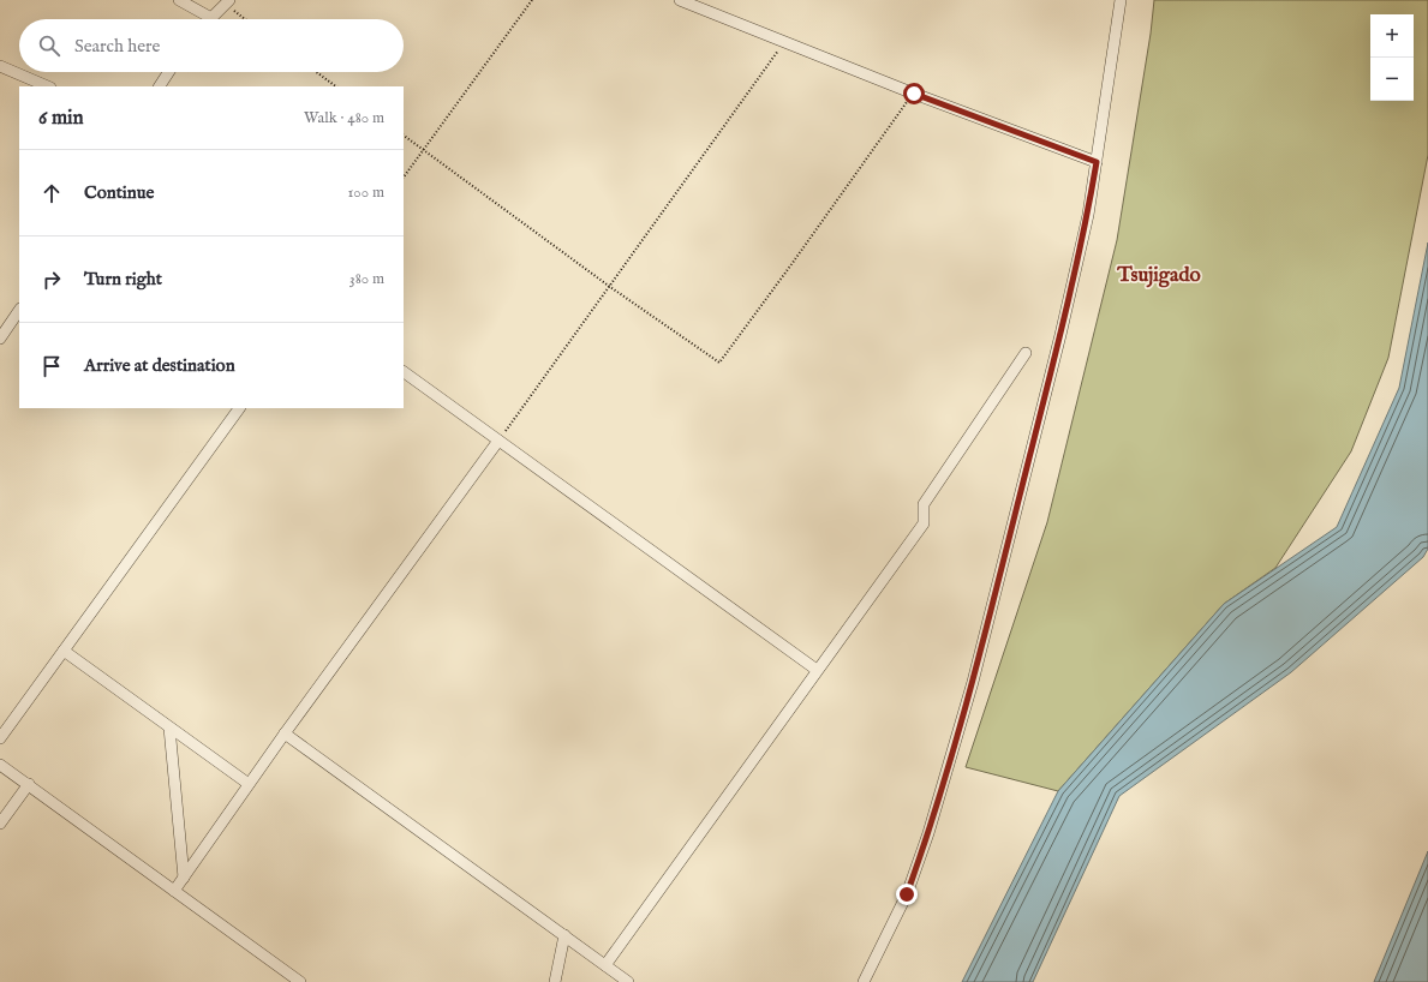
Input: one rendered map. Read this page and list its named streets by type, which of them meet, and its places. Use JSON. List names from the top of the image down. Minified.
{"districts":["Tsujigado"],"page":{"map_buttons":["+","−"],"search":"Search here","heading":["6 min","Walk · 480 m"],"list":[["Continue","100 m"],["Turn right","380 m"],"Arrive at destination"]}}
